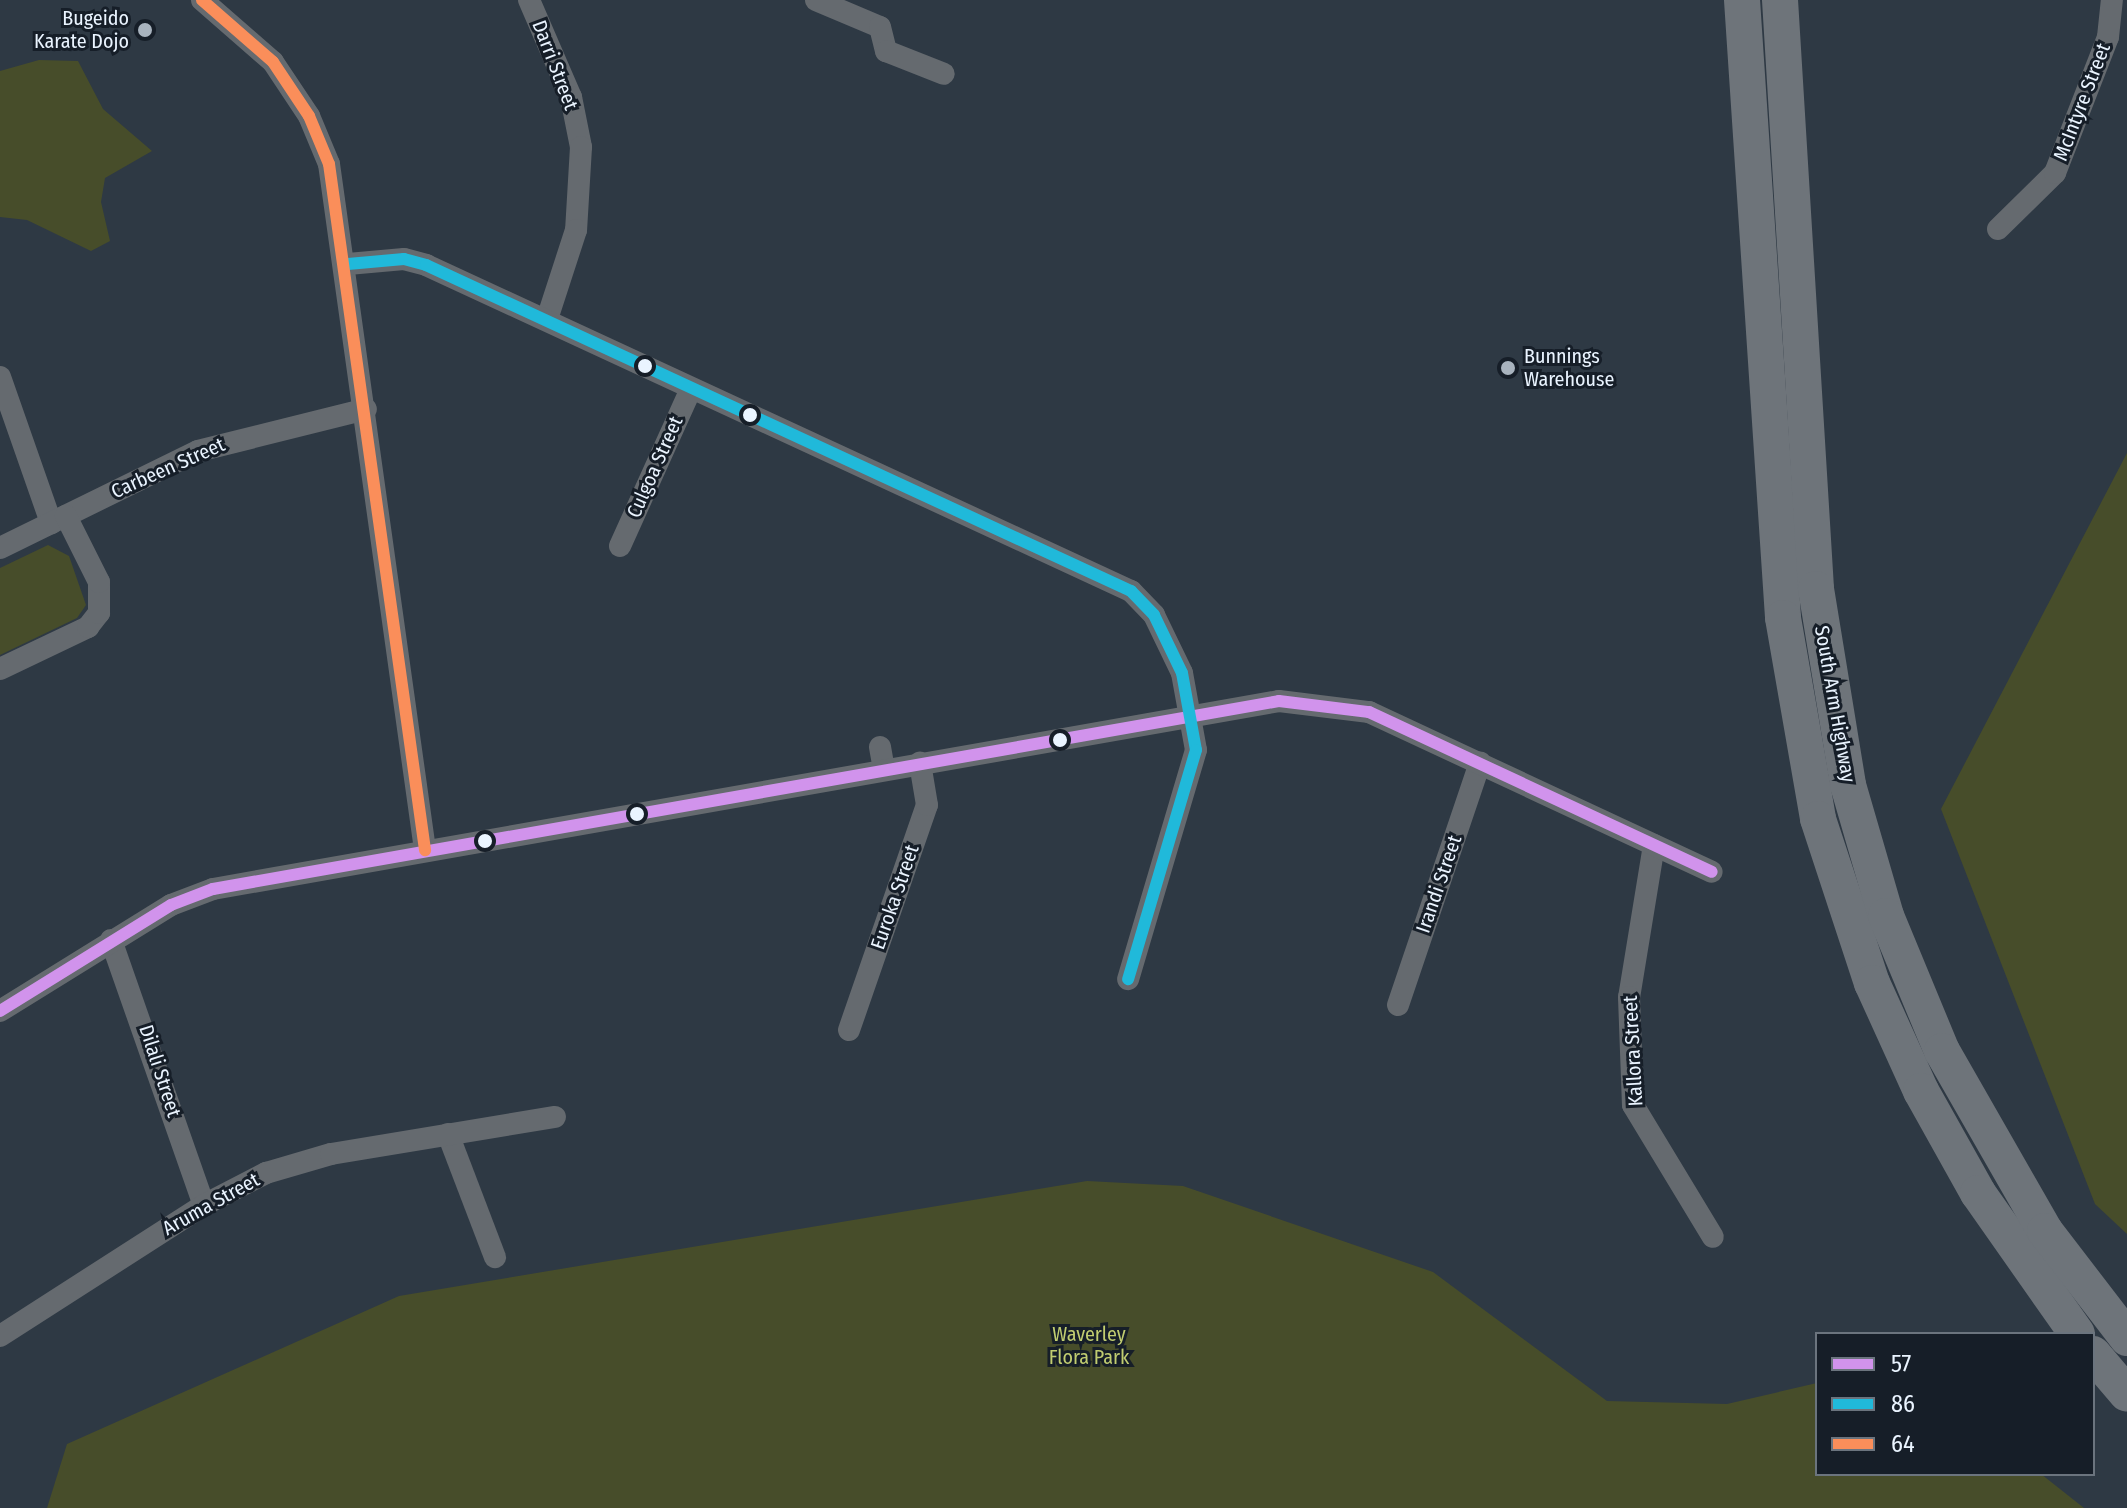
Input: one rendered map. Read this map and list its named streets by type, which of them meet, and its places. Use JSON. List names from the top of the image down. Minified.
{"streets":{"main road":["South Arm Highway"],"street":["Darri Street","McIntyre Street","Culgoa Street","Carbeen Street","Irandi Street","Euroka Street","Kallora Street","Dilali Street","Aruma Street"]},"crossings":[["Dilali Street","Aruma Street"]],"parks":["Waverley Flora Park"],"places":["Bugeido Karate Dojo","Bunnings Warehouse"],"lines":["transit line 64","transit line 86","transit line 57"],"legend":["57","86","64"]}
